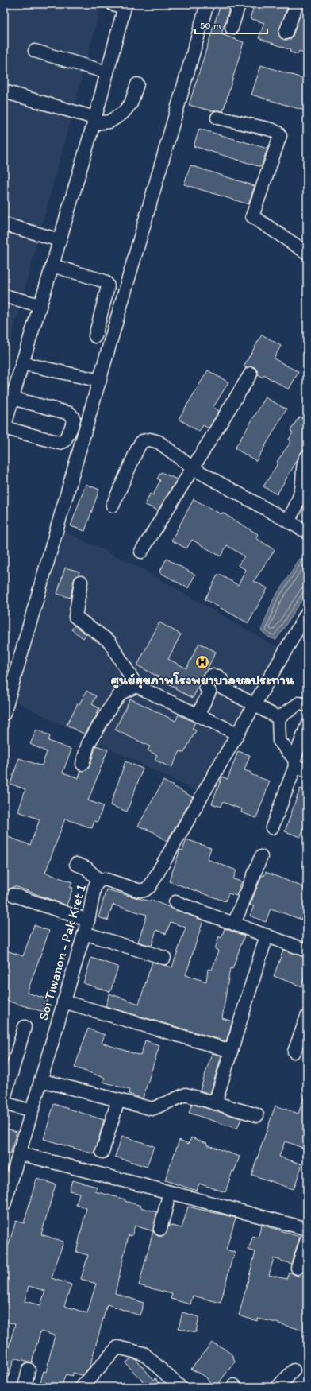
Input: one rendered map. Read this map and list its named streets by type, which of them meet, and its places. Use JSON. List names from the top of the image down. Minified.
{"streets":{"street":["Soi Tiwanon - Pak Kret 1"]},"places":{"hospital":["ศูนย์สุขภาพโรงพยาบาลชลประทาน"]},"scale_bar":"50 m"}
